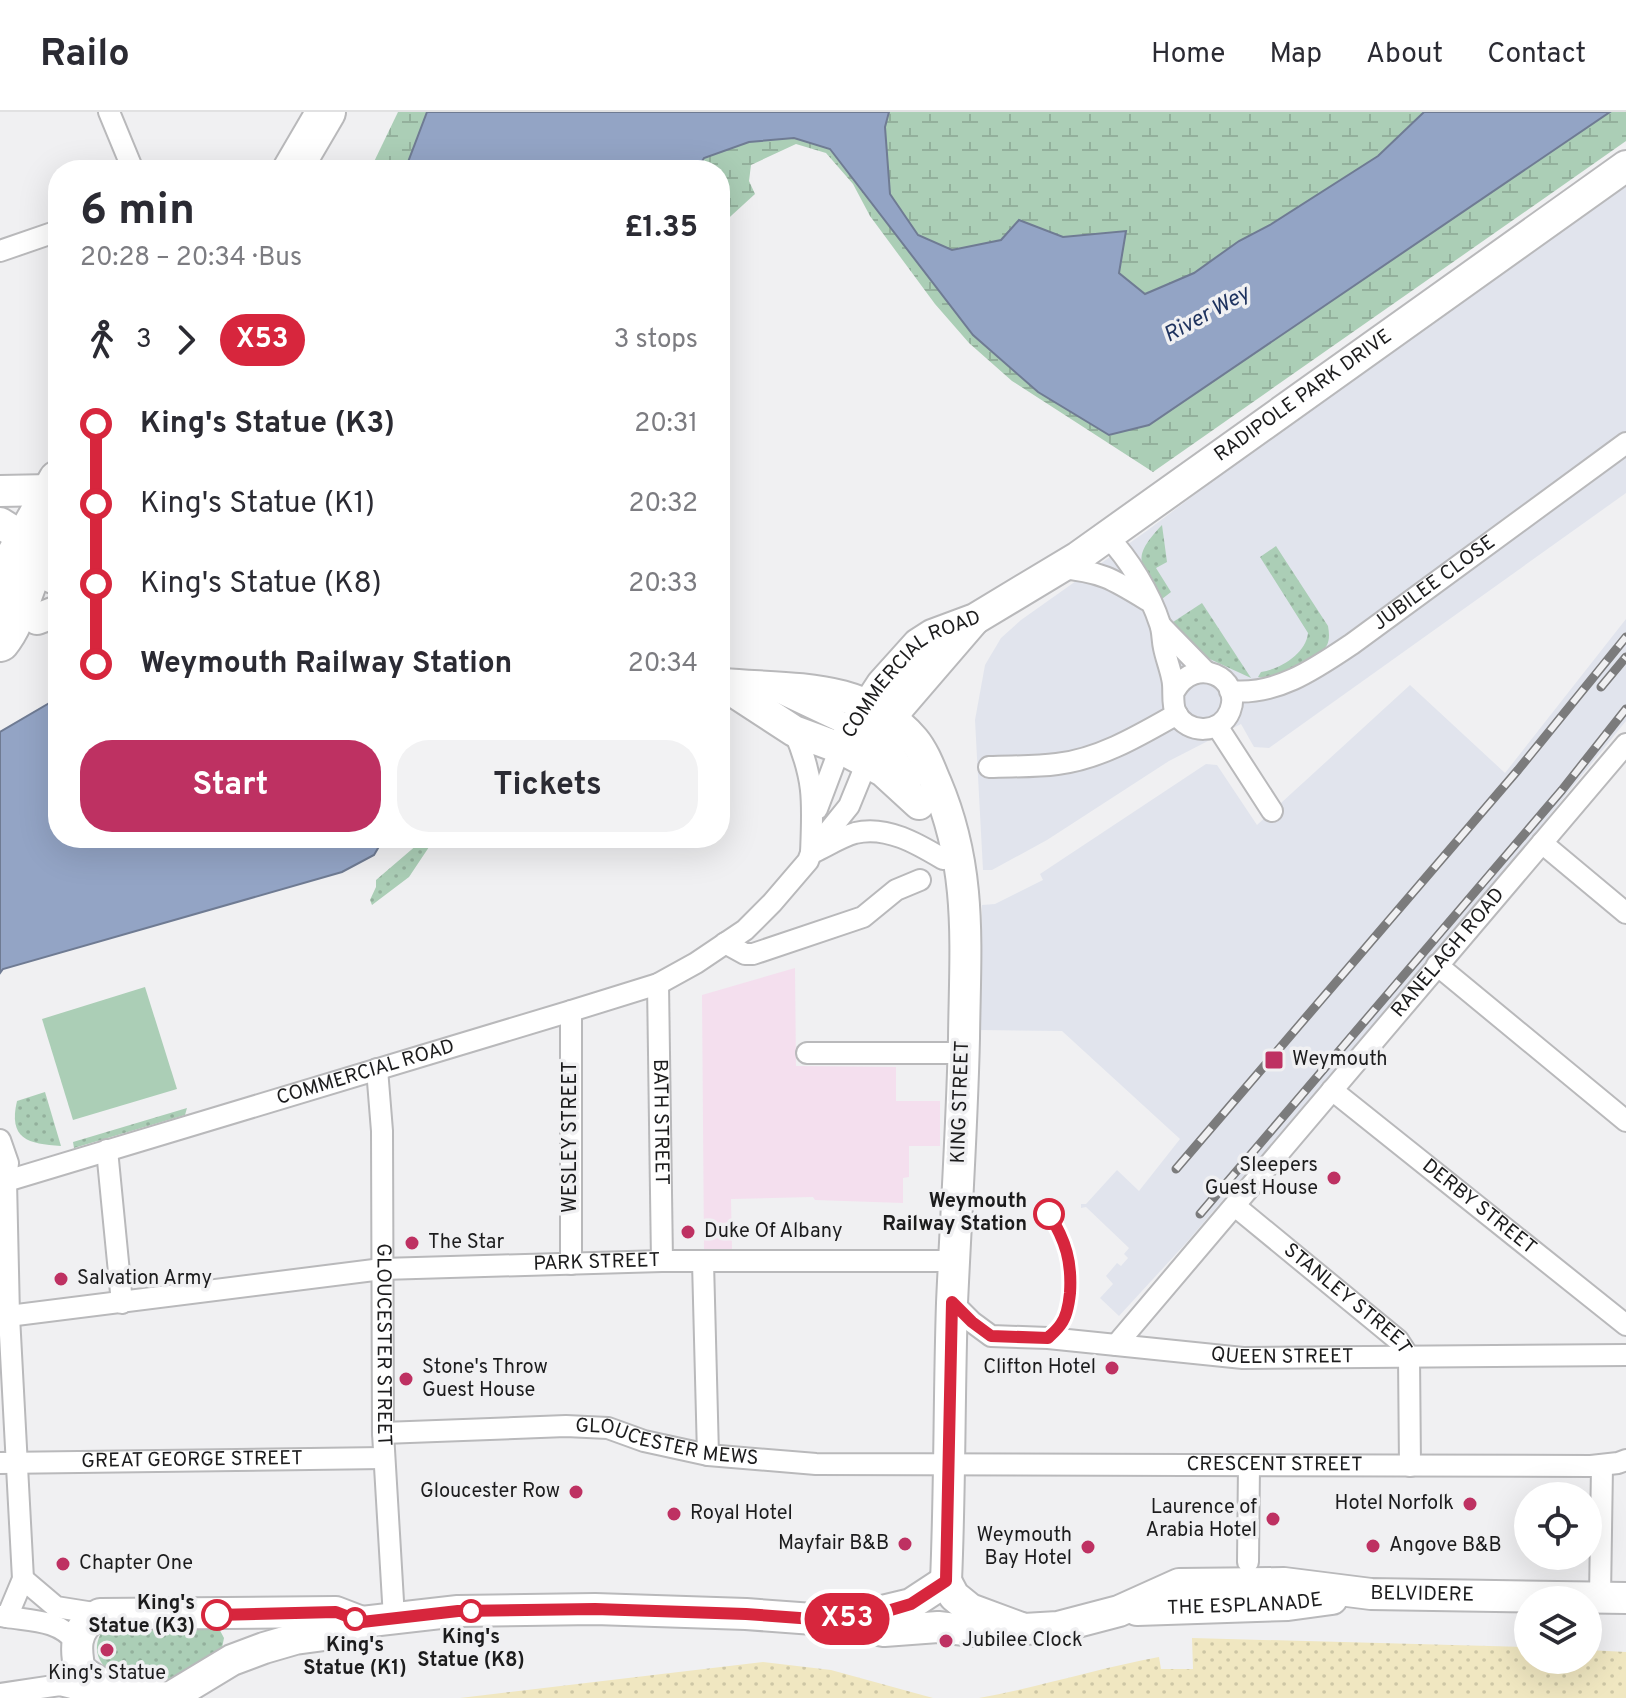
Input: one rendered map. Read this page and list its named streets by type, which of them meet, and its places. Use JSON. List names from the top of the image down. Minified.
{"streets":{"street":["RADIPOLE PARK DRIVE","JUBILEE CLOSE","COMMERCIAL ROAD","RANELAGH ROAD","KING STREET","BATH STREET","WESLEY STREET","DERBY STREET","PARK STREET","STANLEY STREET","GLOUCESTER STREET","QUEEN STREET","GLOUCESTER MEWS","GREAT GEORGE STREET","CRESCENT STREET","BELVIDERE","THE ESPLANADE"]},"crossings":[["RADIPOLE PARK DRIVE","COMMERCIAL ROAD"],["COMMERCIAL ROAD","KING STREET"],["COMMERCIAL ROAD","BATH STREET"],["COMMERCIAL ROAD","WESLEY STREET"],["COMMERCIAL ROAD","GLOUCESTER STREET"],["RANELAGH ROAD","DERBY STREET"],["RANELAGH ROAD","STANLEY STREET"],["RANELAGH ROAD","QUEEN STREET"],["KING STREET","PARK STREET"],["KING STREET","QUEEN STREET"],["KING STREET","GLOUCESTER MEWS"],["KING STREET","CRESCENT STREET"],["BATH STREET","PARK STREET"],["WESLEY STREET","PARK STREET"],["PARK STREET","GLOUCESTER STREET"],["STANLEY STREET","QUEEN STREET"],["STANLEY STREET","CRESCENT STREET"],["GLOUCESTER STREET","GLOUCESTER MEWS"],["GLOUCESTER STREET","GREAT GEORGE STREET"],["GLOUCESTER MEWS","CRESCENT STREET"],["BELVIDERE","THE ESPLANADE"]],"water":["River Wey"],"places":{"transit":["Weymouth"],"other":["Sleepers Guest House","Weymouth Railway Station","Duke Of Albany","The Star","Salvation Army","Clifton Hotel","Stone's Throw Guest House","Gloucester Row","Hotel Norfolk","Royal Hotel","Laurence of Arabia Hotel","Mayfair B&B","Angove B&B","Weymouth Bay Hotel","Chapter One","King's Statue (K8)","King's Statue (K3)","King's Statue (K1)","Jubilee Clock","King's Statue"]},"lines":["bus line X53"],"page":{"header":"Railo","nav":["Home","Map","About","Contact"],"on_map":"X53","heading":["6 min","20:28 – 20:34 · Bus","£1.35"],"legs":["3","X53","3 stops"],"list":[{"name":"King's Statue (K3)","value":"20:31"},{"name":"King's Statue (K1)","value":"20:32"},{"name":"King's Statue (K8)","value":"20:33"},{"name":"Weymouth Railway Station","value":"20:34"}],"buttons":["Start","Tickets"]}}
